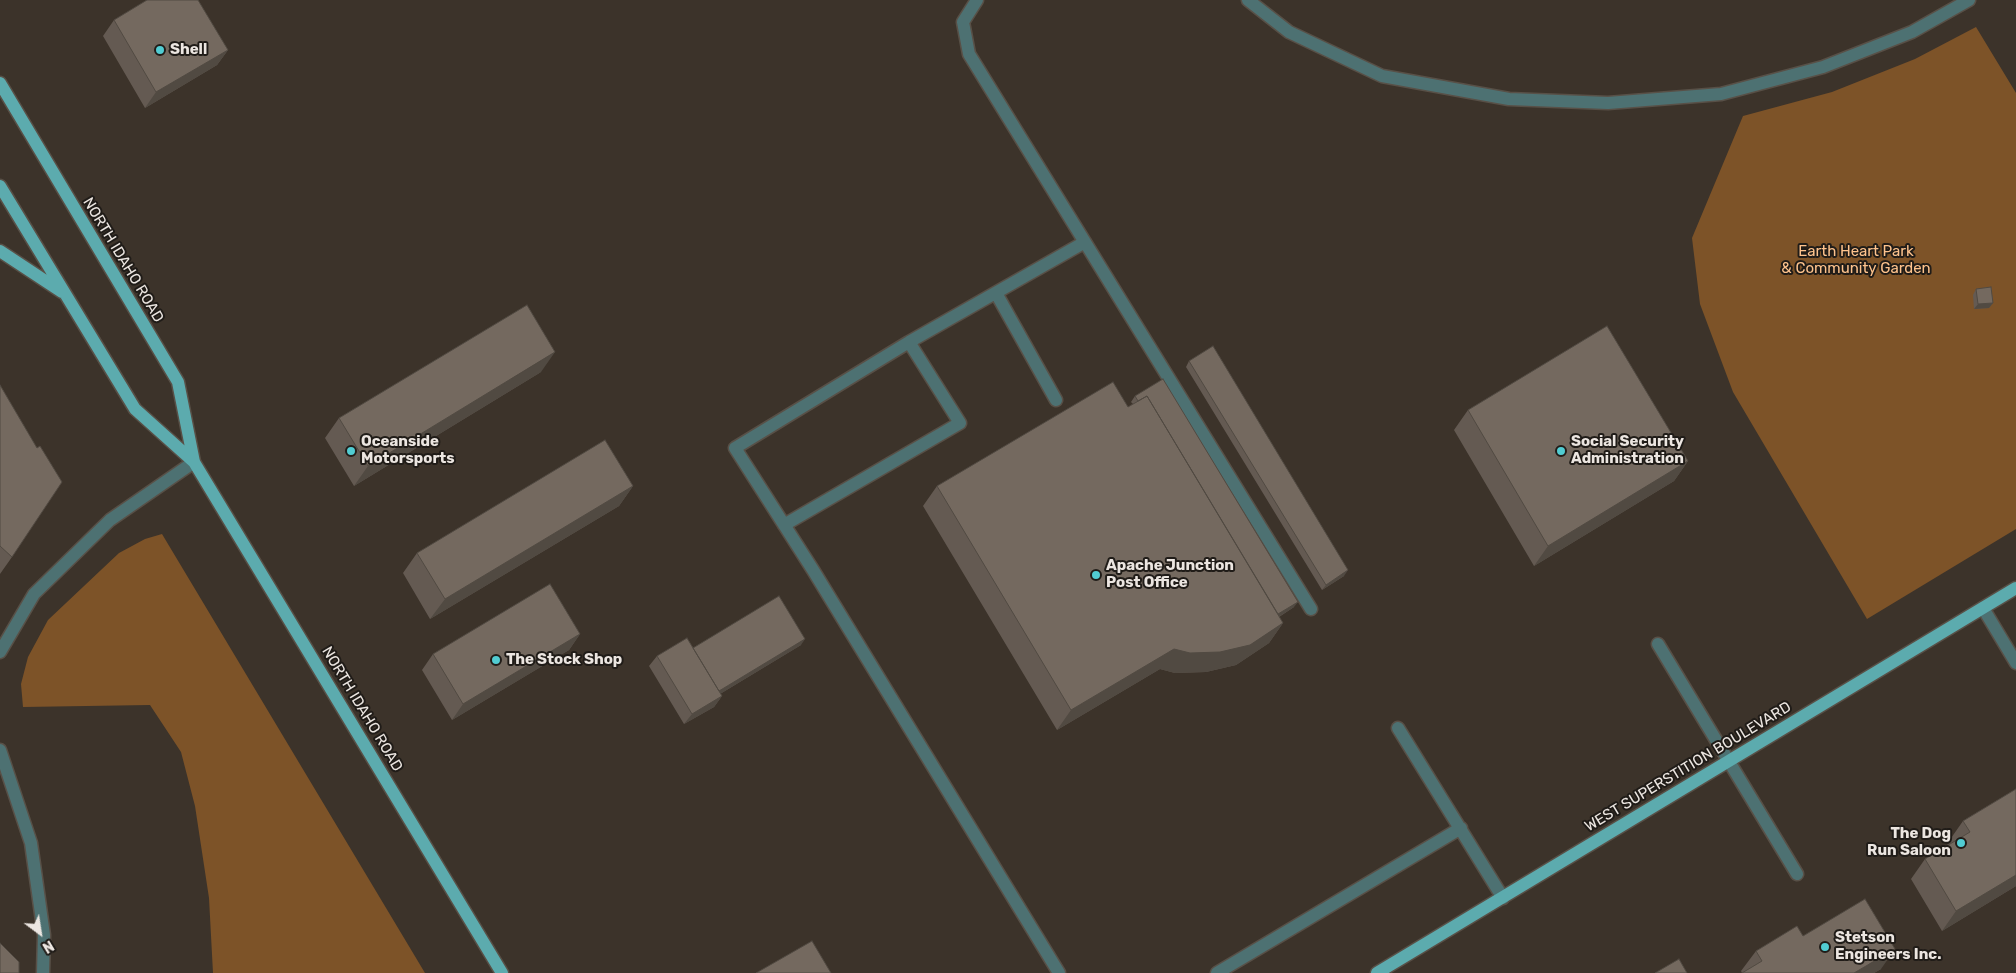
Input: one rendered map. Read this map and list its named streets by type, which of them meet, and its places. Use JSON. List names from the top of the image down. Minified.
{"streets":{"main road":["NORTH IDAHO ROAD","WEST SUPERSTITION BOULEVARD"]},"parks":["Earth Heart Park & Community Garden"],"places":["Shell","Oceanside Motorsports","Social Security Administration","Apache Junction Post Office","The Stock Shop","The Dog Run Saloon","Stetson Engineers Inc."],"north":"bottom right"}
